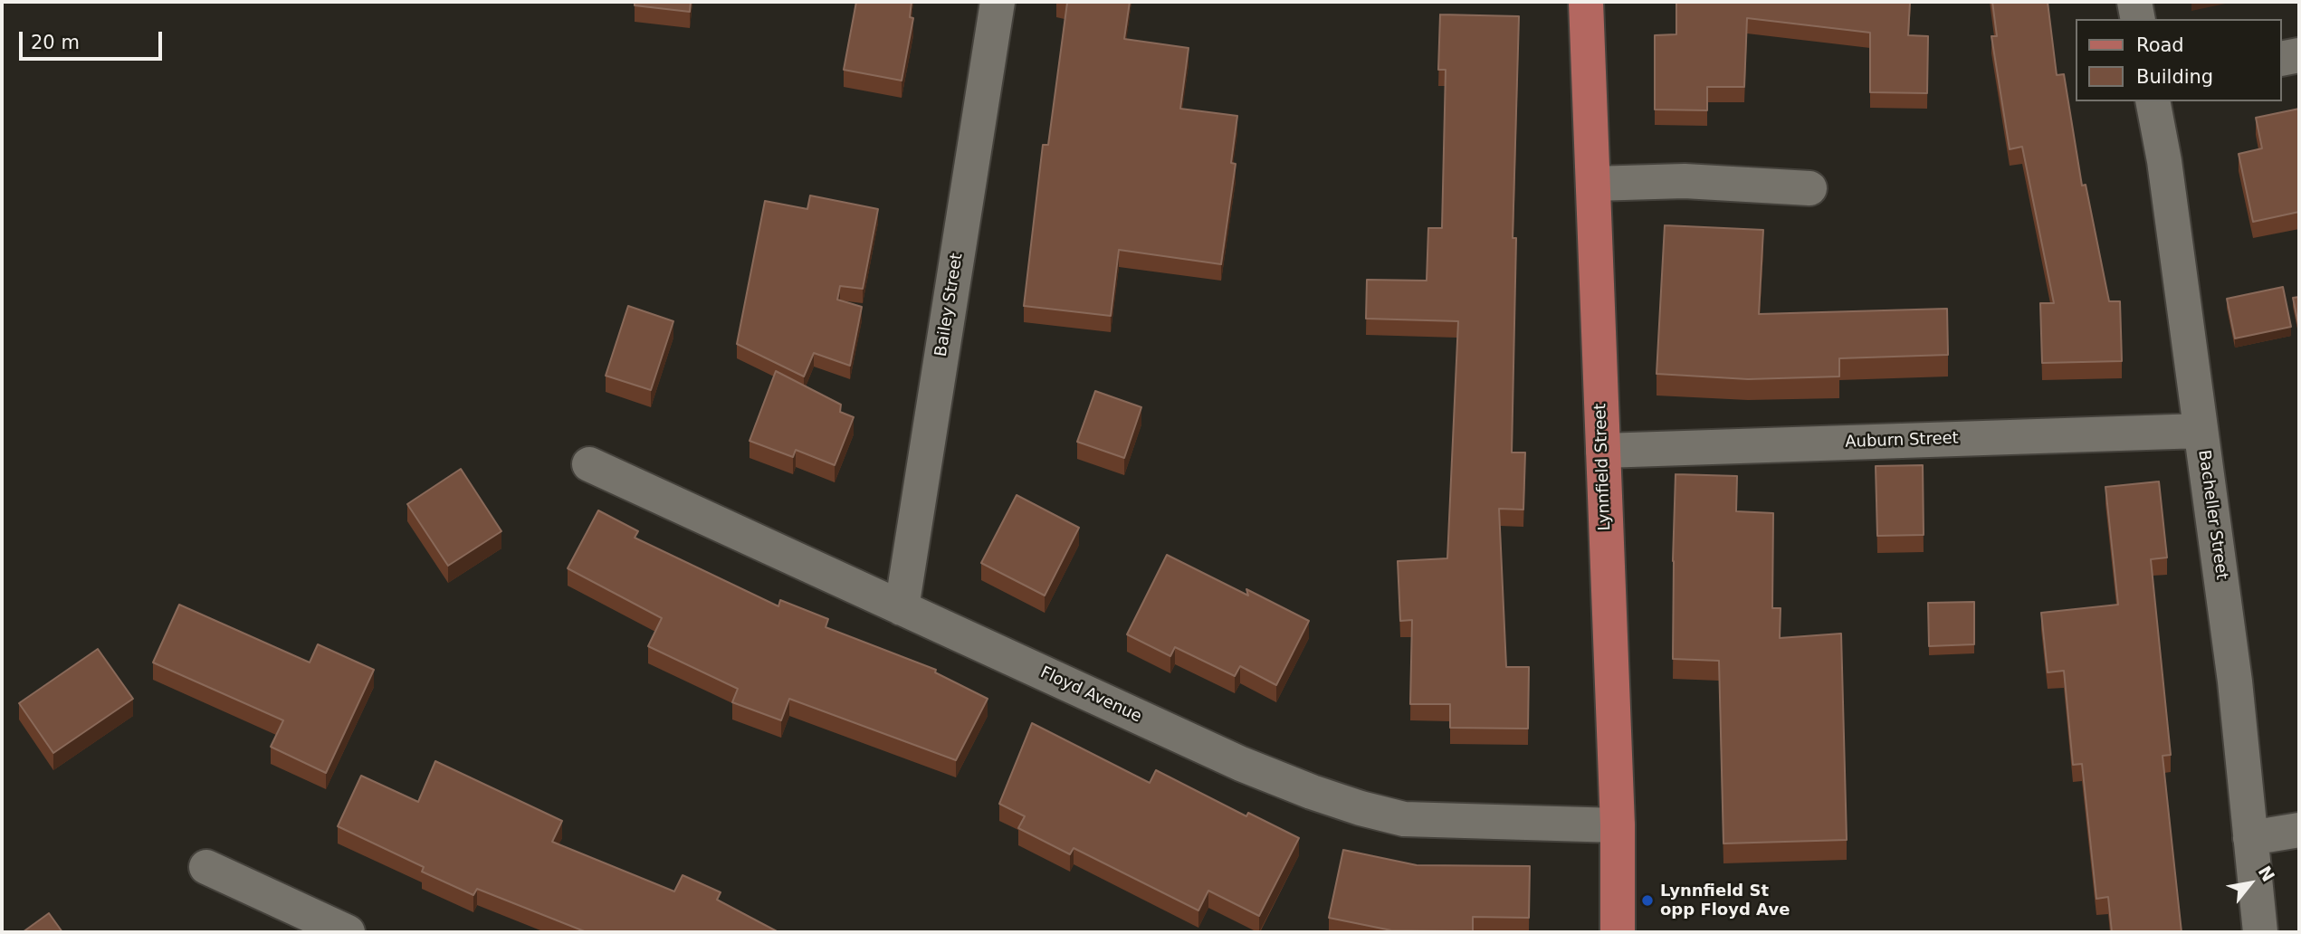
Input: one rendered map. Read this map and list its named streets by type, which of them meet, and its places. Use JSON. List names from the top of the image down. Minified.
{"streets":{"main road":["Lynnfield Street"],"street":["Bailey Street","Auburn Street","Bacheller Street","Floyd Avenue"]},"crossings":[["Bailey Street","Floyd Avenue"],["Auburn Street","Lynnfield Street"],["Auburn Street","Bacheller Street"],["Lynnfield Street","Floyd Avenue"]],"places":["Lynnfield St opp Floyd Ave"],"legend":["Road","Building"],"scale_bar":"20 m","north":"top right"}
